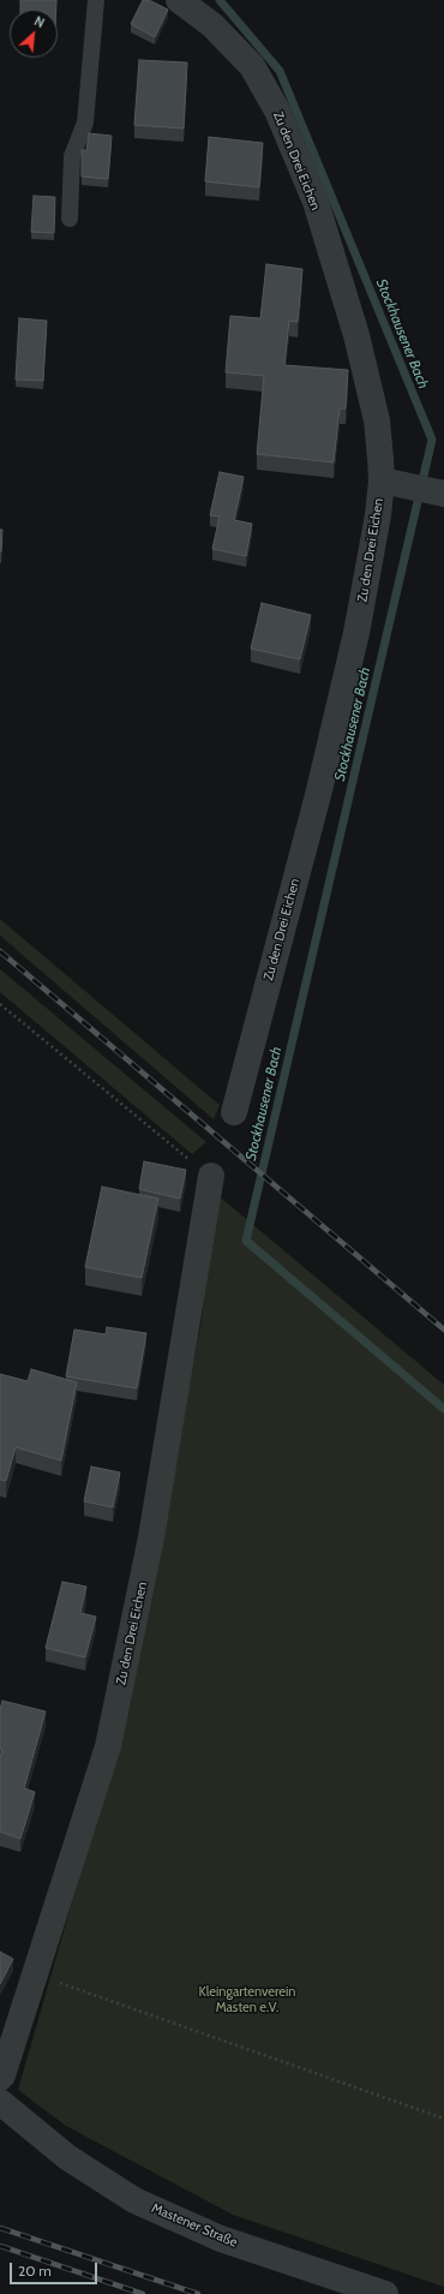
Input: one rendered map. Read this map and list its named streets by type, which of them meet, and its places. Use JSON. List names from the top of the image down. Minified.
{"streets":{"street":["Zu den Drei Eichen","Mastener Straße"]},"water":["Stockhausener Bach"],"parks":["Kleingartenverein Masten e.V."],"scale_bar":"20 m","north":"top right"}
